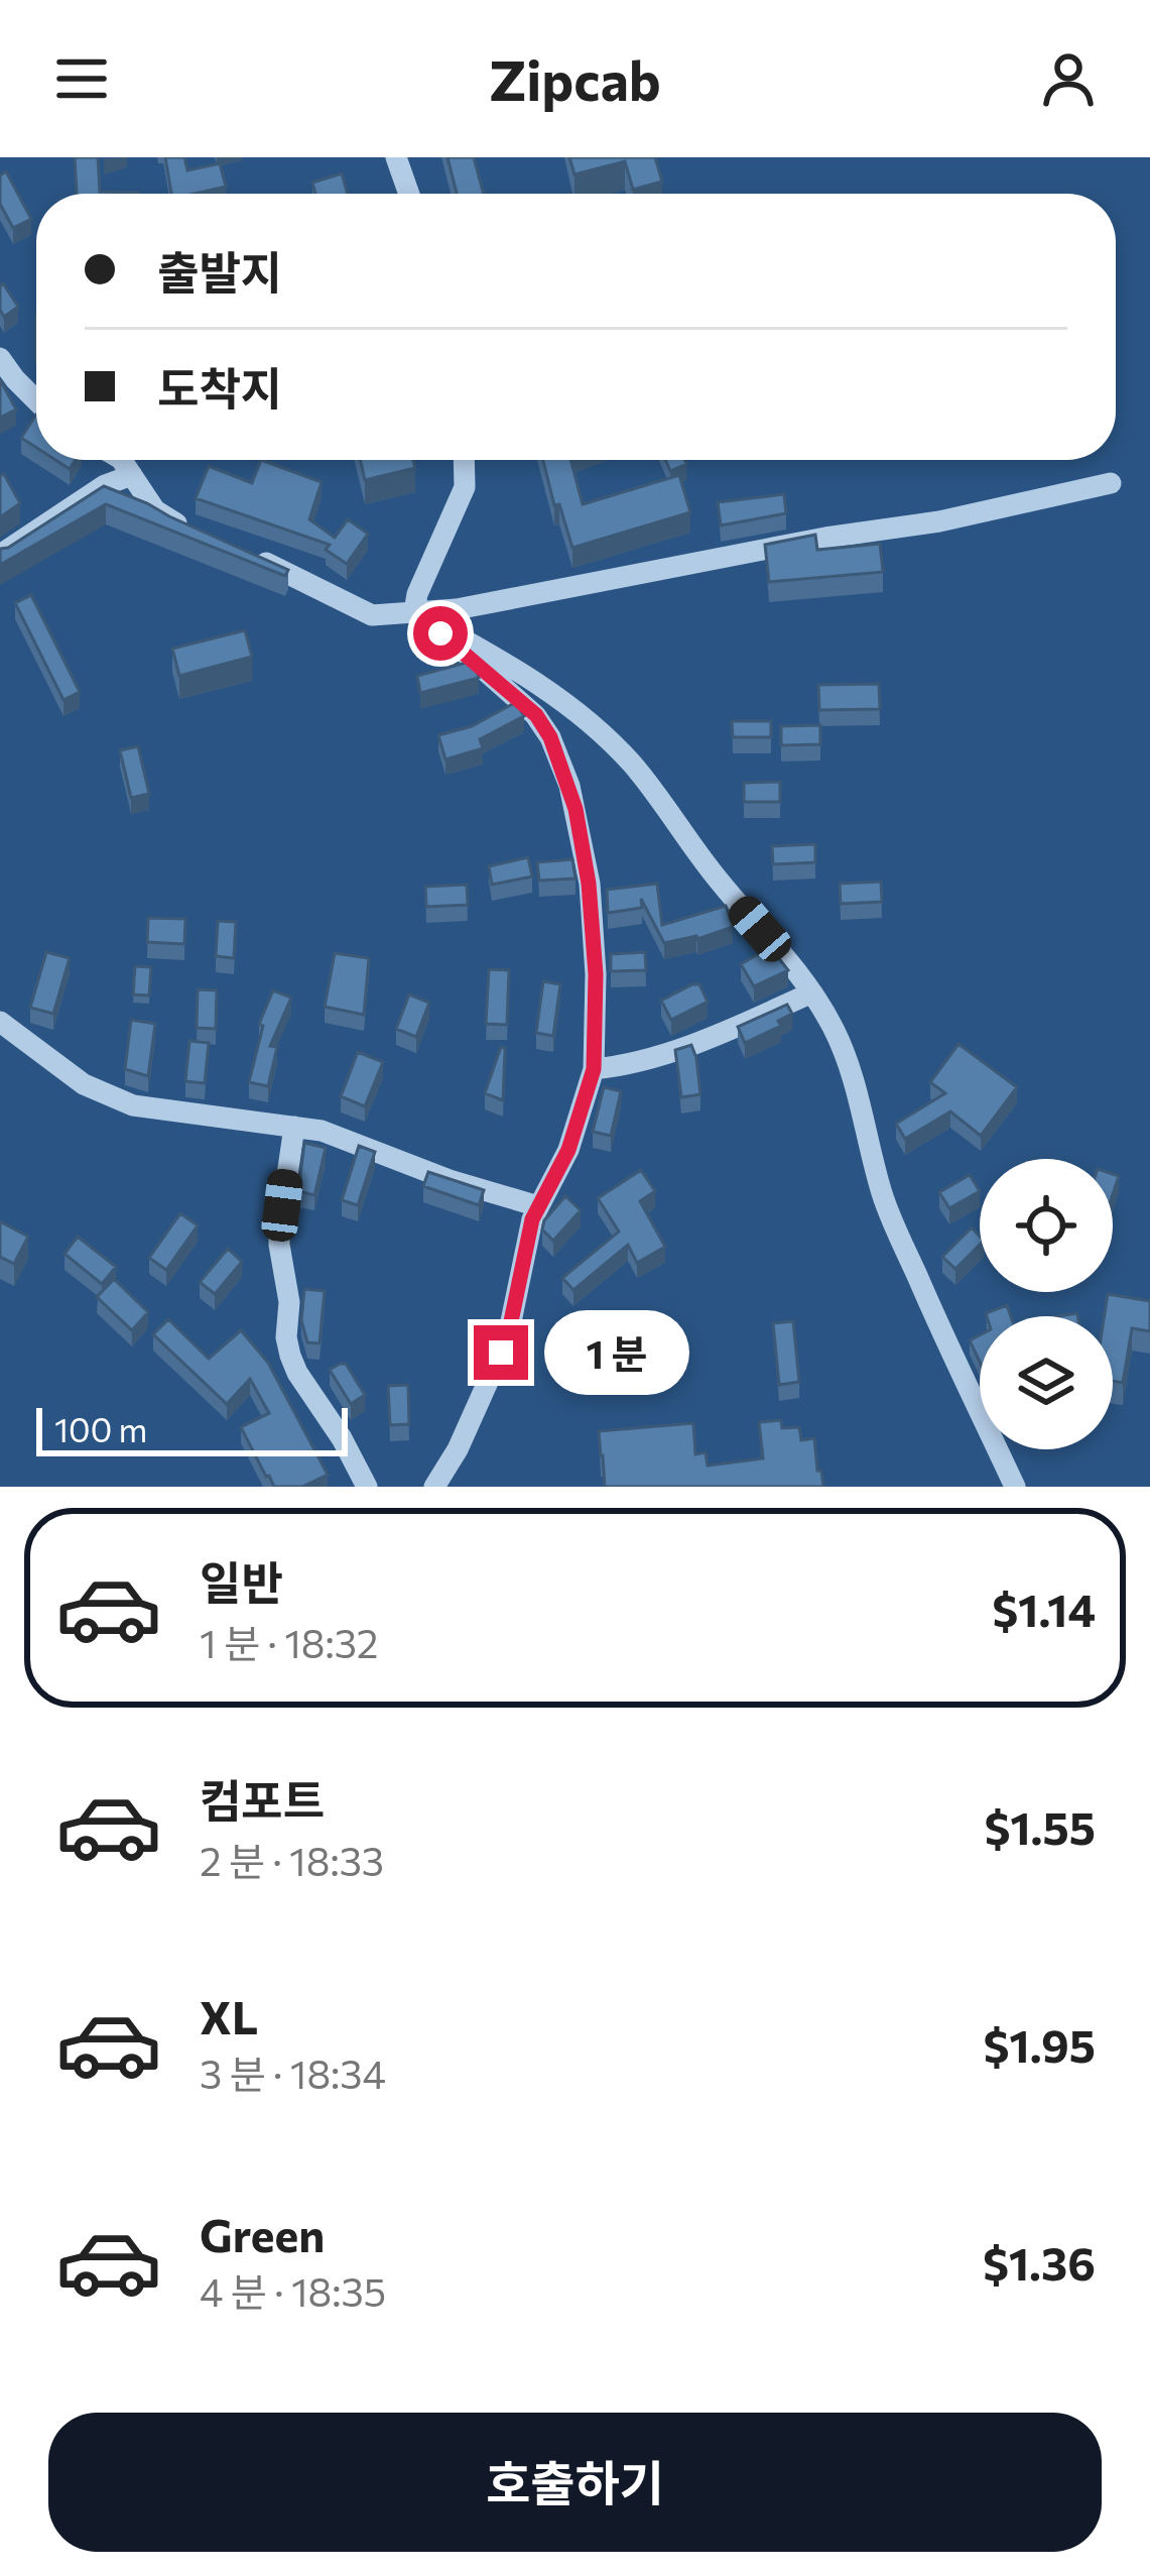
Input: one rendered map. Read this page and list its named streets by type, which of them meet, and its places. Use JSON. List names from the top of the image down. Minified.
{"scale_bar":"100 m","page":{"header":"Zipcab","banner":["출발지","도착지"],"bubble":"1 분","scale":"100 m","list":[{"name":"일반","note":"1 분 · 18:32","value":"$1.14"},{"name":"컴포트","note":"2 분 · 18:33","value":"$1.55"},{"name":"XL","note":"3 분 · 18:34","value":"$1.95"},{"name":"Green","note":"4 분 · 18:35","value":"$1.36"}],"buttons":"호출하기"}}
